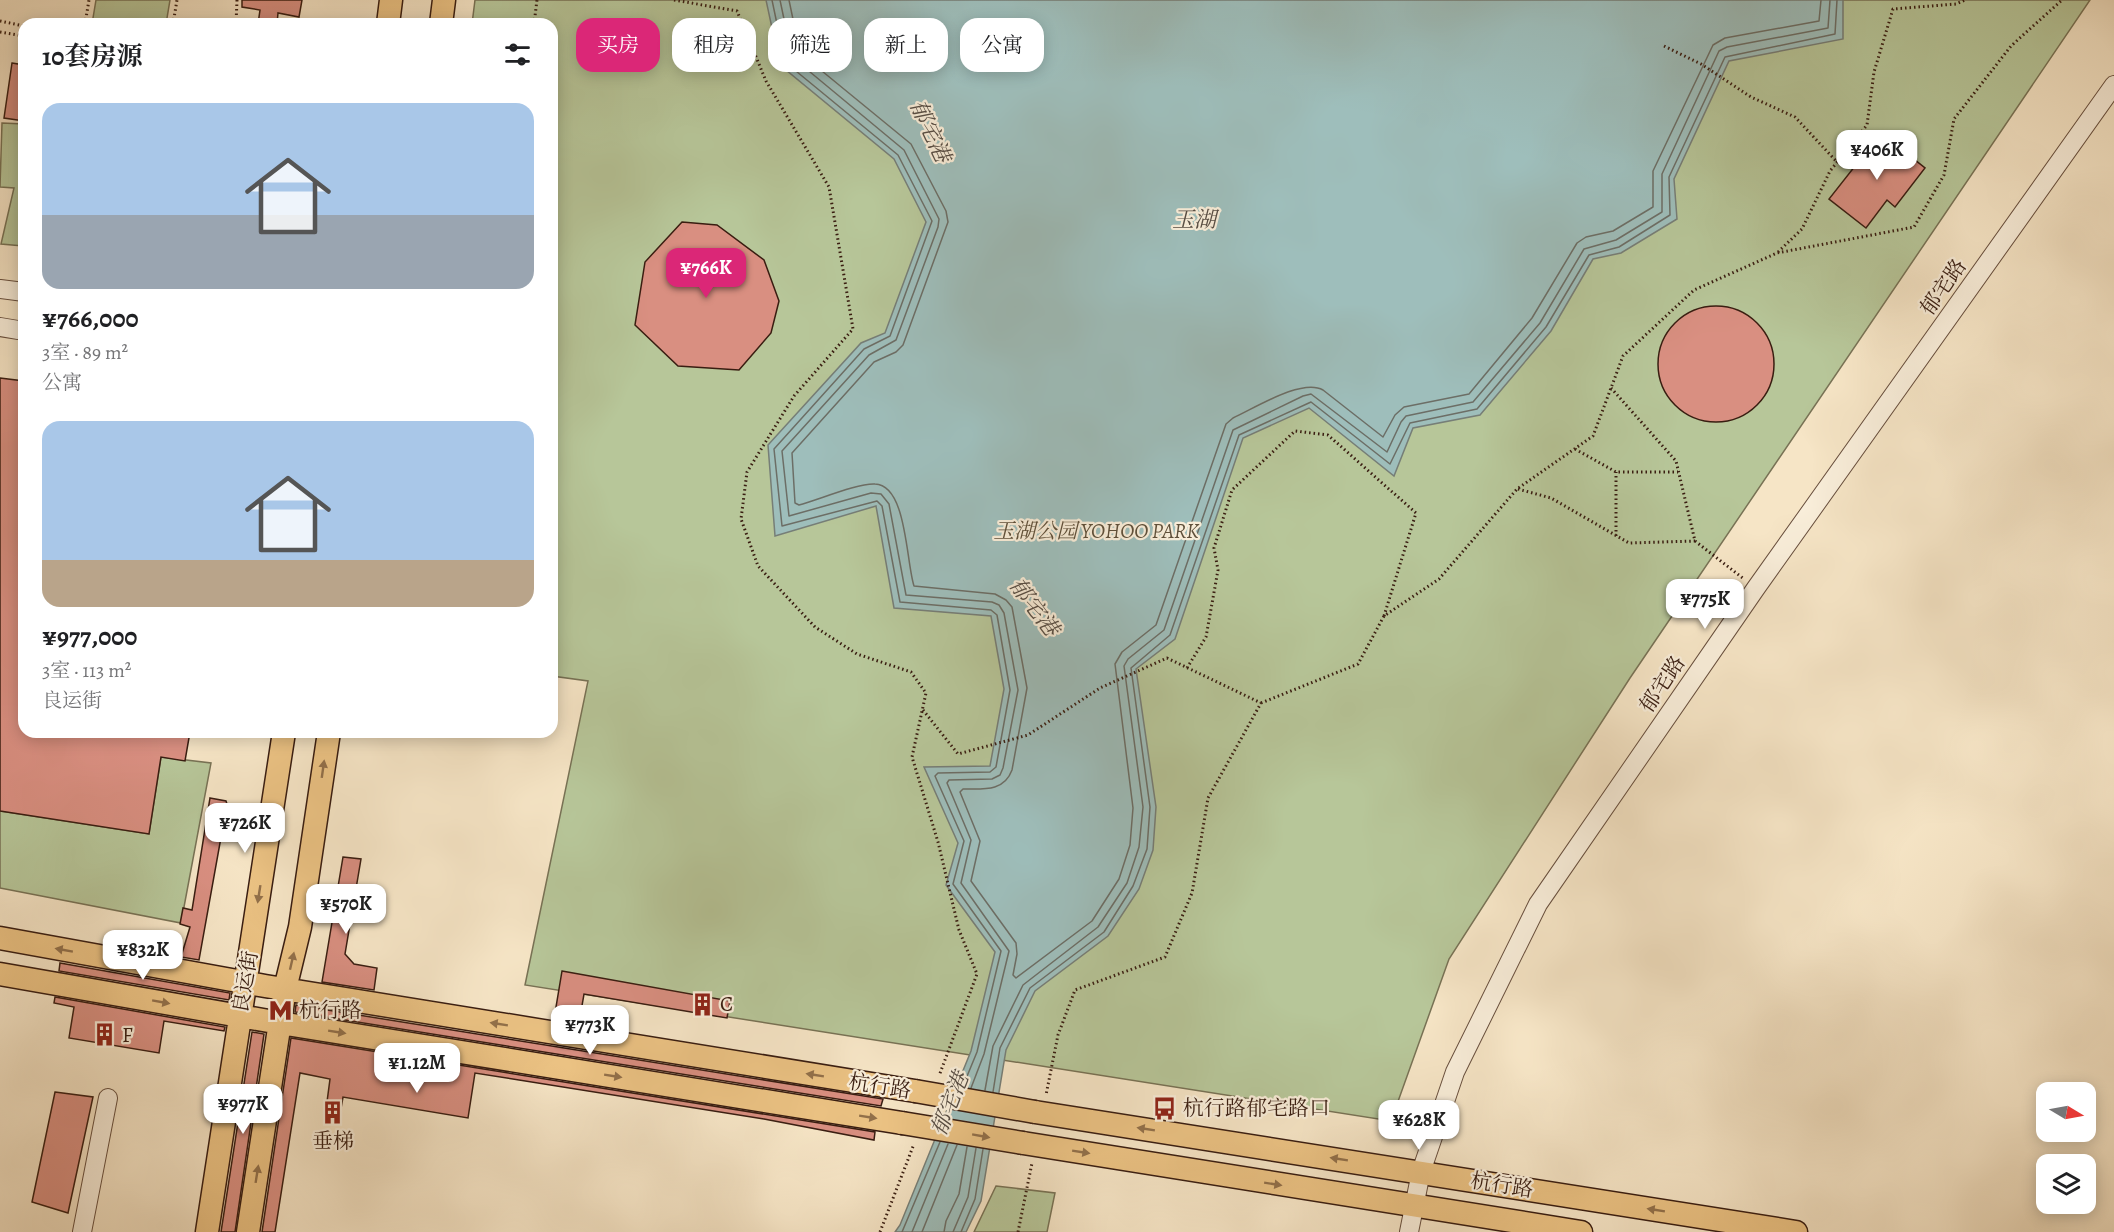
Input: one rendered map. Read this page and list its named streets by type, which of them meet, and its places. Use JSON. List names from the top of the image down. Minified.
{"streets":{"main road":["良运街","杭行路"],"street":["郁宅路"]},"crossings":[["郁宅路","杭行路"],["良运街","杭行路"]],"water":["郁宅港","玉湖"],"parks":["玉湖公园 YOHOO PARK"],"places":{"building":["C","F","垂梯"],"metro station":["杭行路"],"bus stop":["杭行路郁宅路口"]},"north":"right","page":{"chip":["买房","租房","筛选","新上","公寓"],"heading":"10套房源","list":[{"name":"¥766,000","note":"3室 · 89 m² · 公寓"},{"name":"¥977,000","note":"3室 · 113 m² · 良运街"}],"price":["¥406K","¥766K","¥775K","¥726K","¥570K","¥832K","¥773K","¥1.12M","¥977K","¥628K"]}}
